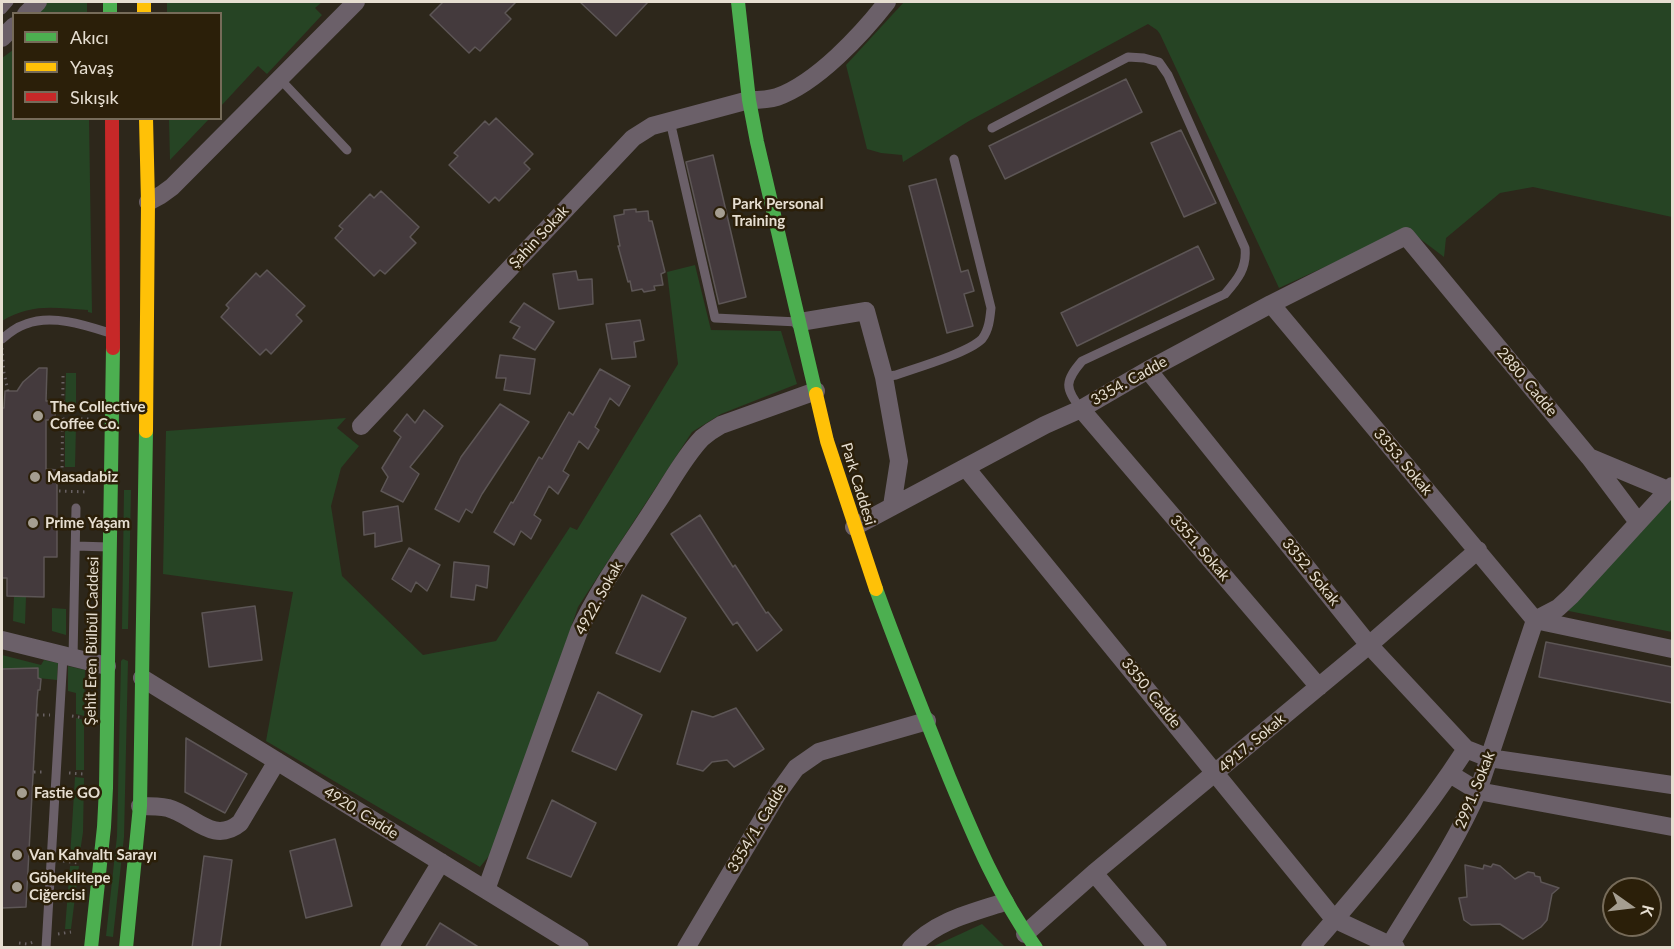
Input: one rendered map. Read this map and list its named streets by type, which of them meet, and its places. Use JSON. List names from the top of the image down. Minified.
{"streets":{"main road":["Park Caddesi","Şehit Eren Bülbül Caddesi"],"street":["Şahin Sokak","3354. Cadde","2880. Cadde","3353. Sokak","3351. Sokak","3352. Sokak","4922. Sokak","3350. Cadde","4917. Sokak","2991. Sokak","4920. Cadde","3354/1. Cadde"]},"crossings":[["Şahin Sokak","Park Caddesi"],["3354. Cadde","2880. Cadde"],["3354. Cadde","3353. Sokak"],["3354. Cadde","Park Caddesi"],["3354. Cadde","3351. Sokak"],["3354. Cadde","3352. Sokak"],["3354. Cadde","3350. Cadde"],["3353. Sokak","4917. Sokak"],["3353. Sokak","2991. Sokak"],["Park Caddesi","4922. Sokak"],["Park Caddesi","4917. Sokak"],["Park Caddesi","3354/1. Cadde"],["3351. Sokak","4917. Sokak"],["3352. Sokak","4917. Sokak"],["3352. Sokak","2991. Sokak"],["4922. Sokak","4920. Cadde"],["Şehit Eren Bülbül Caddesi","4920. Cadde"],["3350. Cadde","4917. Sokak"]],"places":["Park Personal Training","The Collective Coffee Co.","Masadabiz","Prime Yaşam","Fastie GO","Van Kahvaltı Sarayı","Göbeklitepe Ciğercisi"],"legend":["Akıcı","Yavaş","Sıkışık"],"north":"right"}
